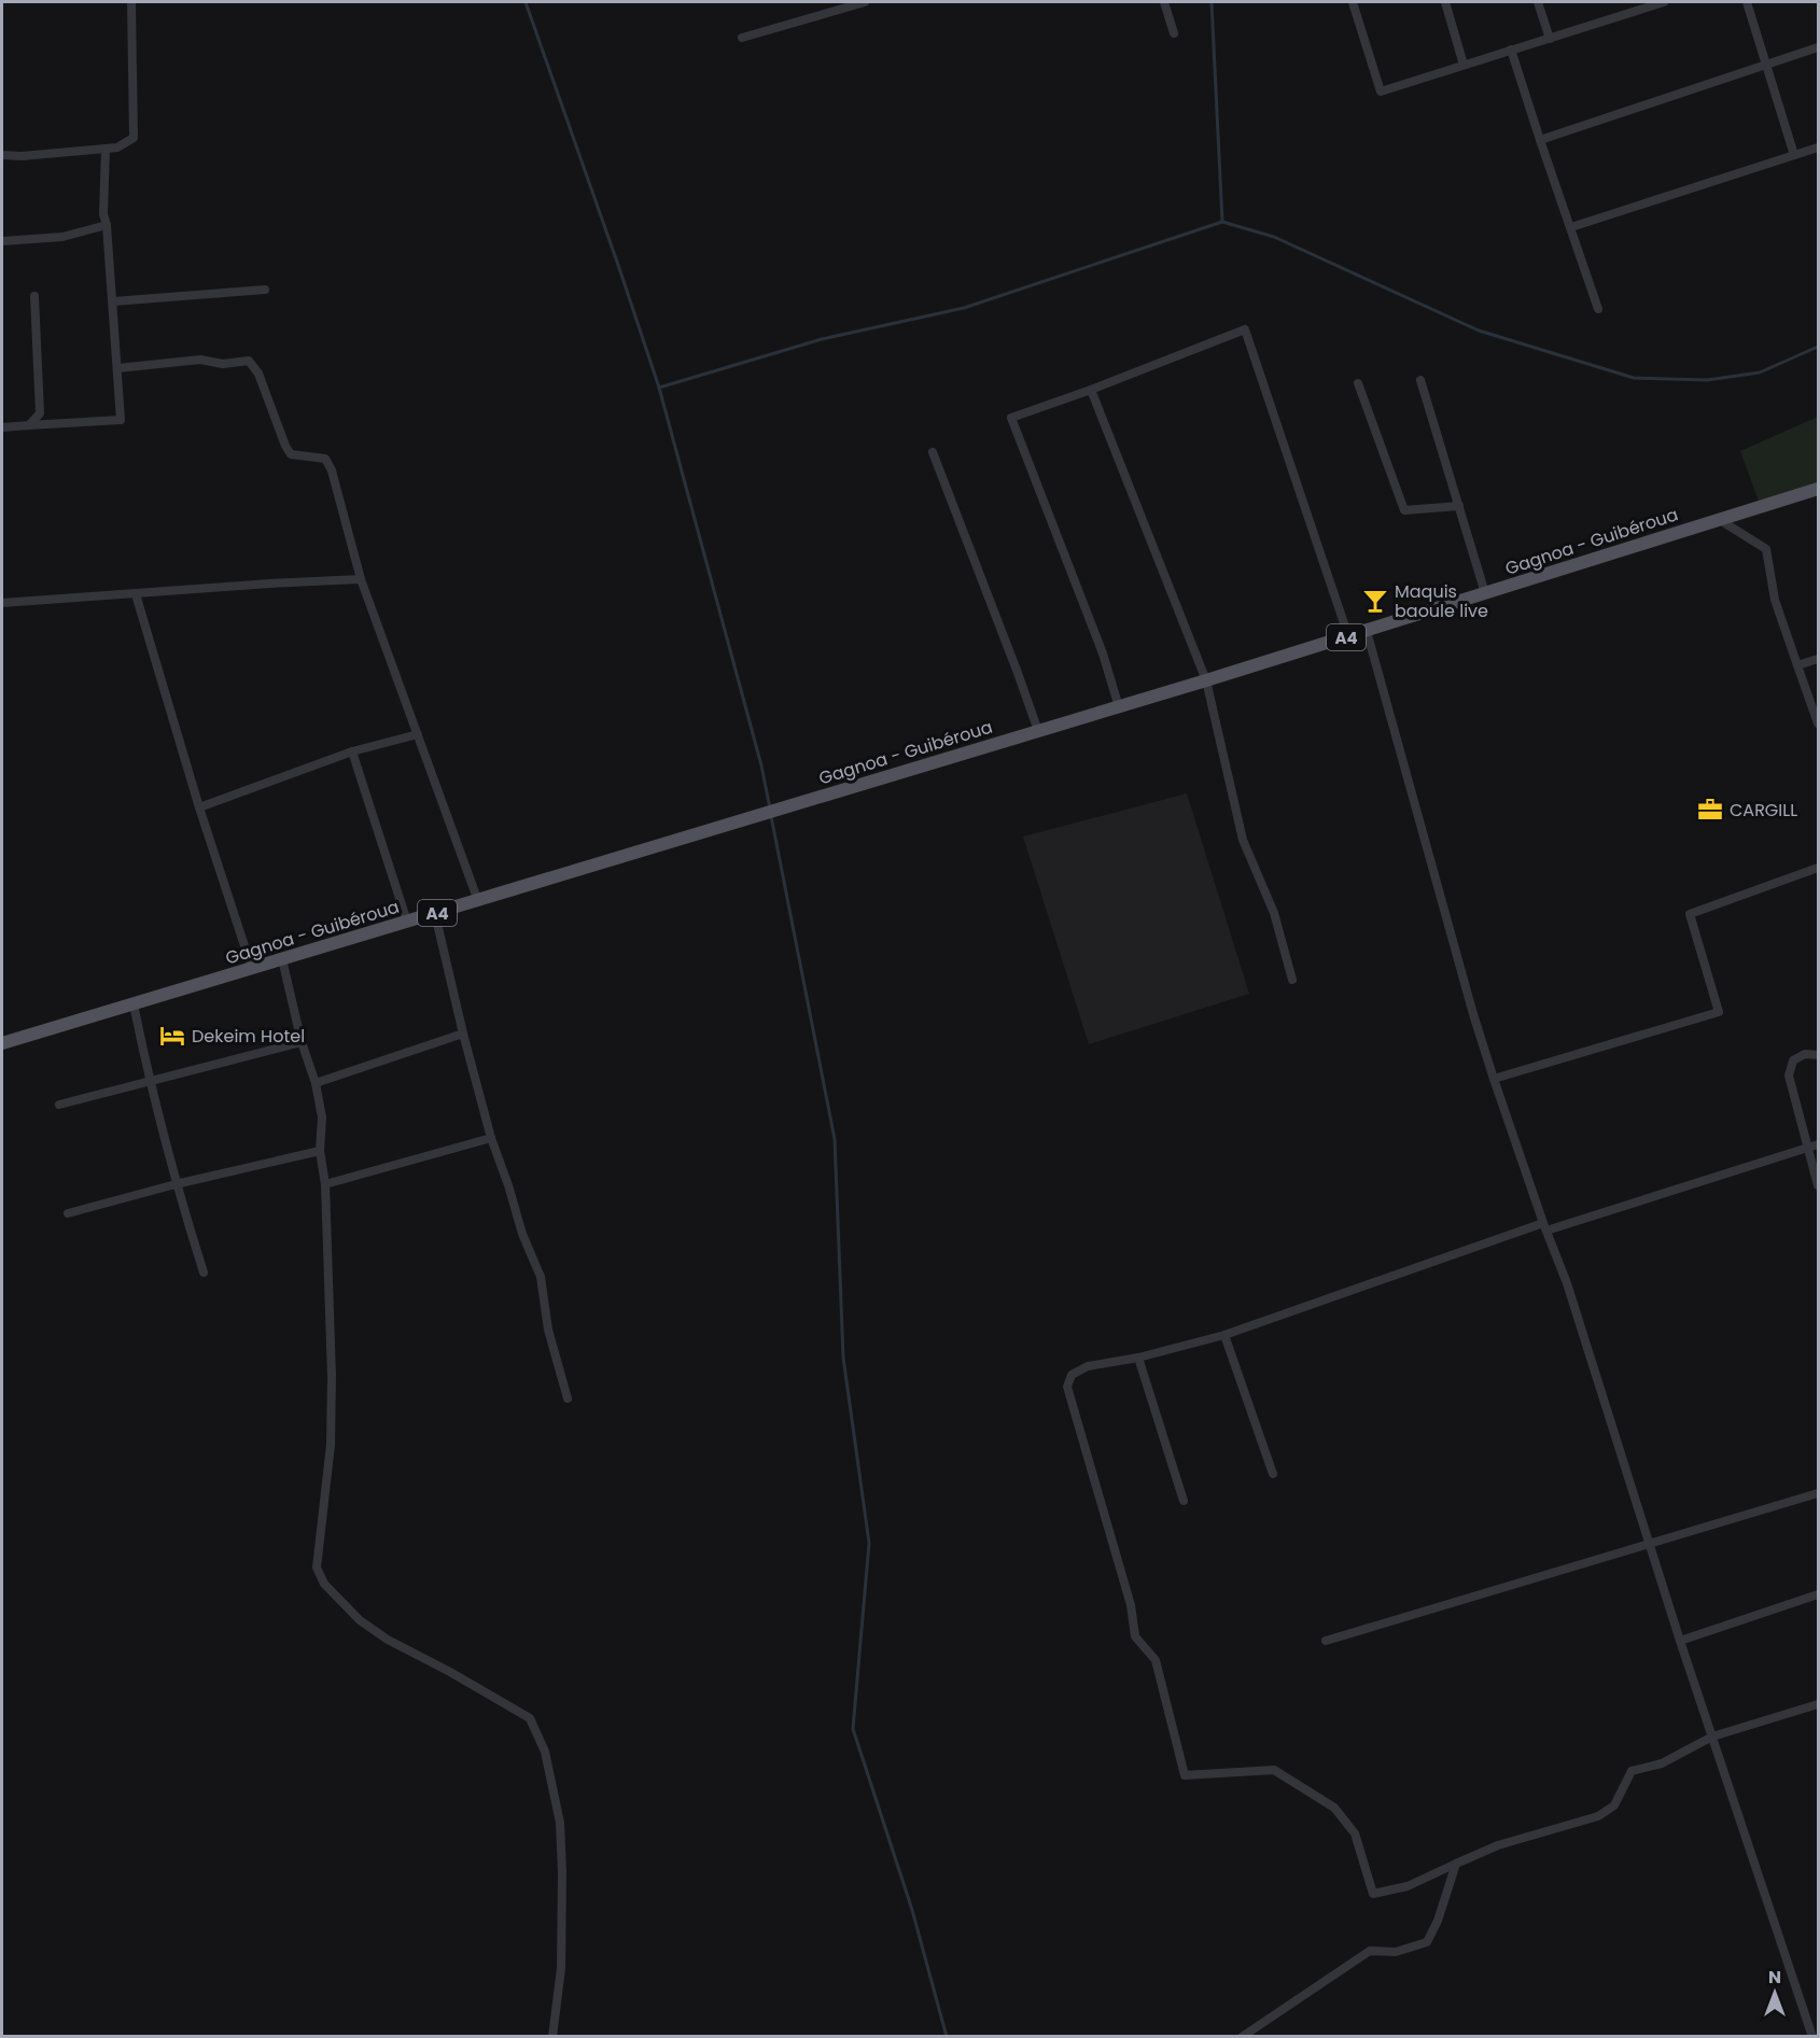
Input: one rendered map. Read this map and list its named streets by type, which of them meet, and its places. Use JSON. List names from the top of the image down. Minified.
{"streets":{"main road":["Gagnoa - Guibéroua","A4"]},"places":{"bar":["Maquis baoule live"],"office":["CARGILL"],"hotel":["Dekeim Hotel"]},"north":"top"}
